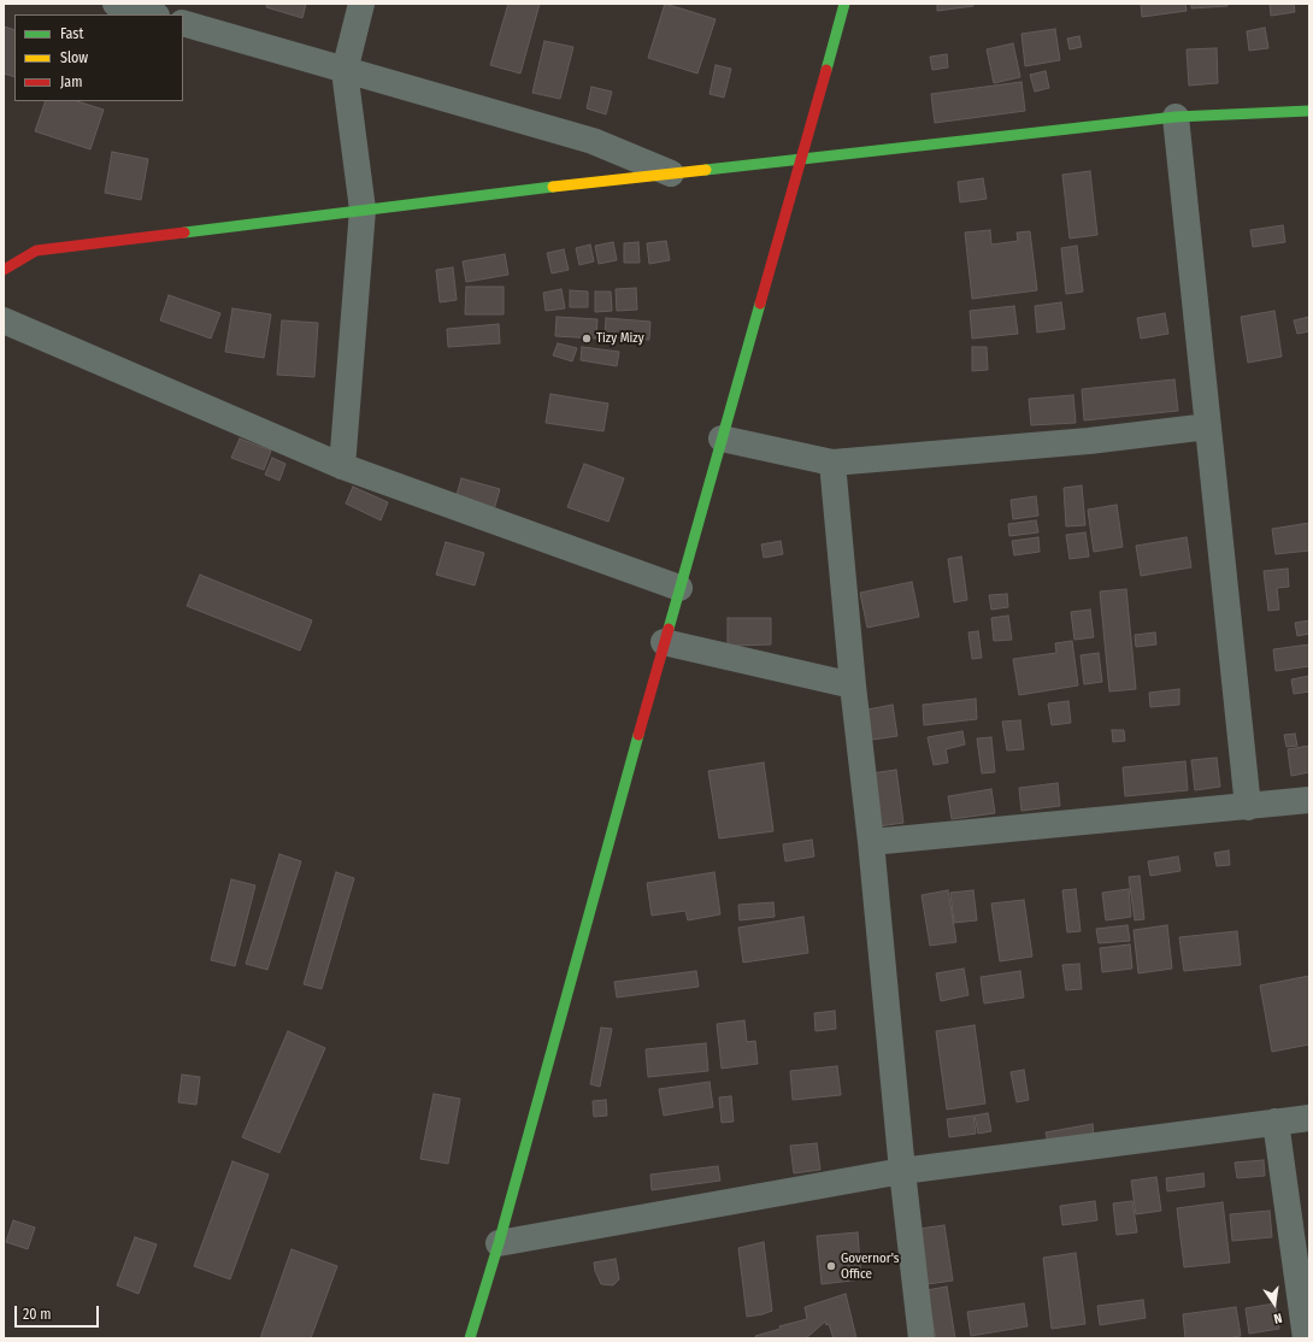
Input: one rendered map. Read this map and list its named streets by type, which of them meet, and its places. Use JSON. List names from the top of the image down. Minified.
{"places":["Tizy Mizy","Governor's Office"],"legend":["Fast","Slow","Jam"],"scale_bar":"20 m","north":"bottom"}
